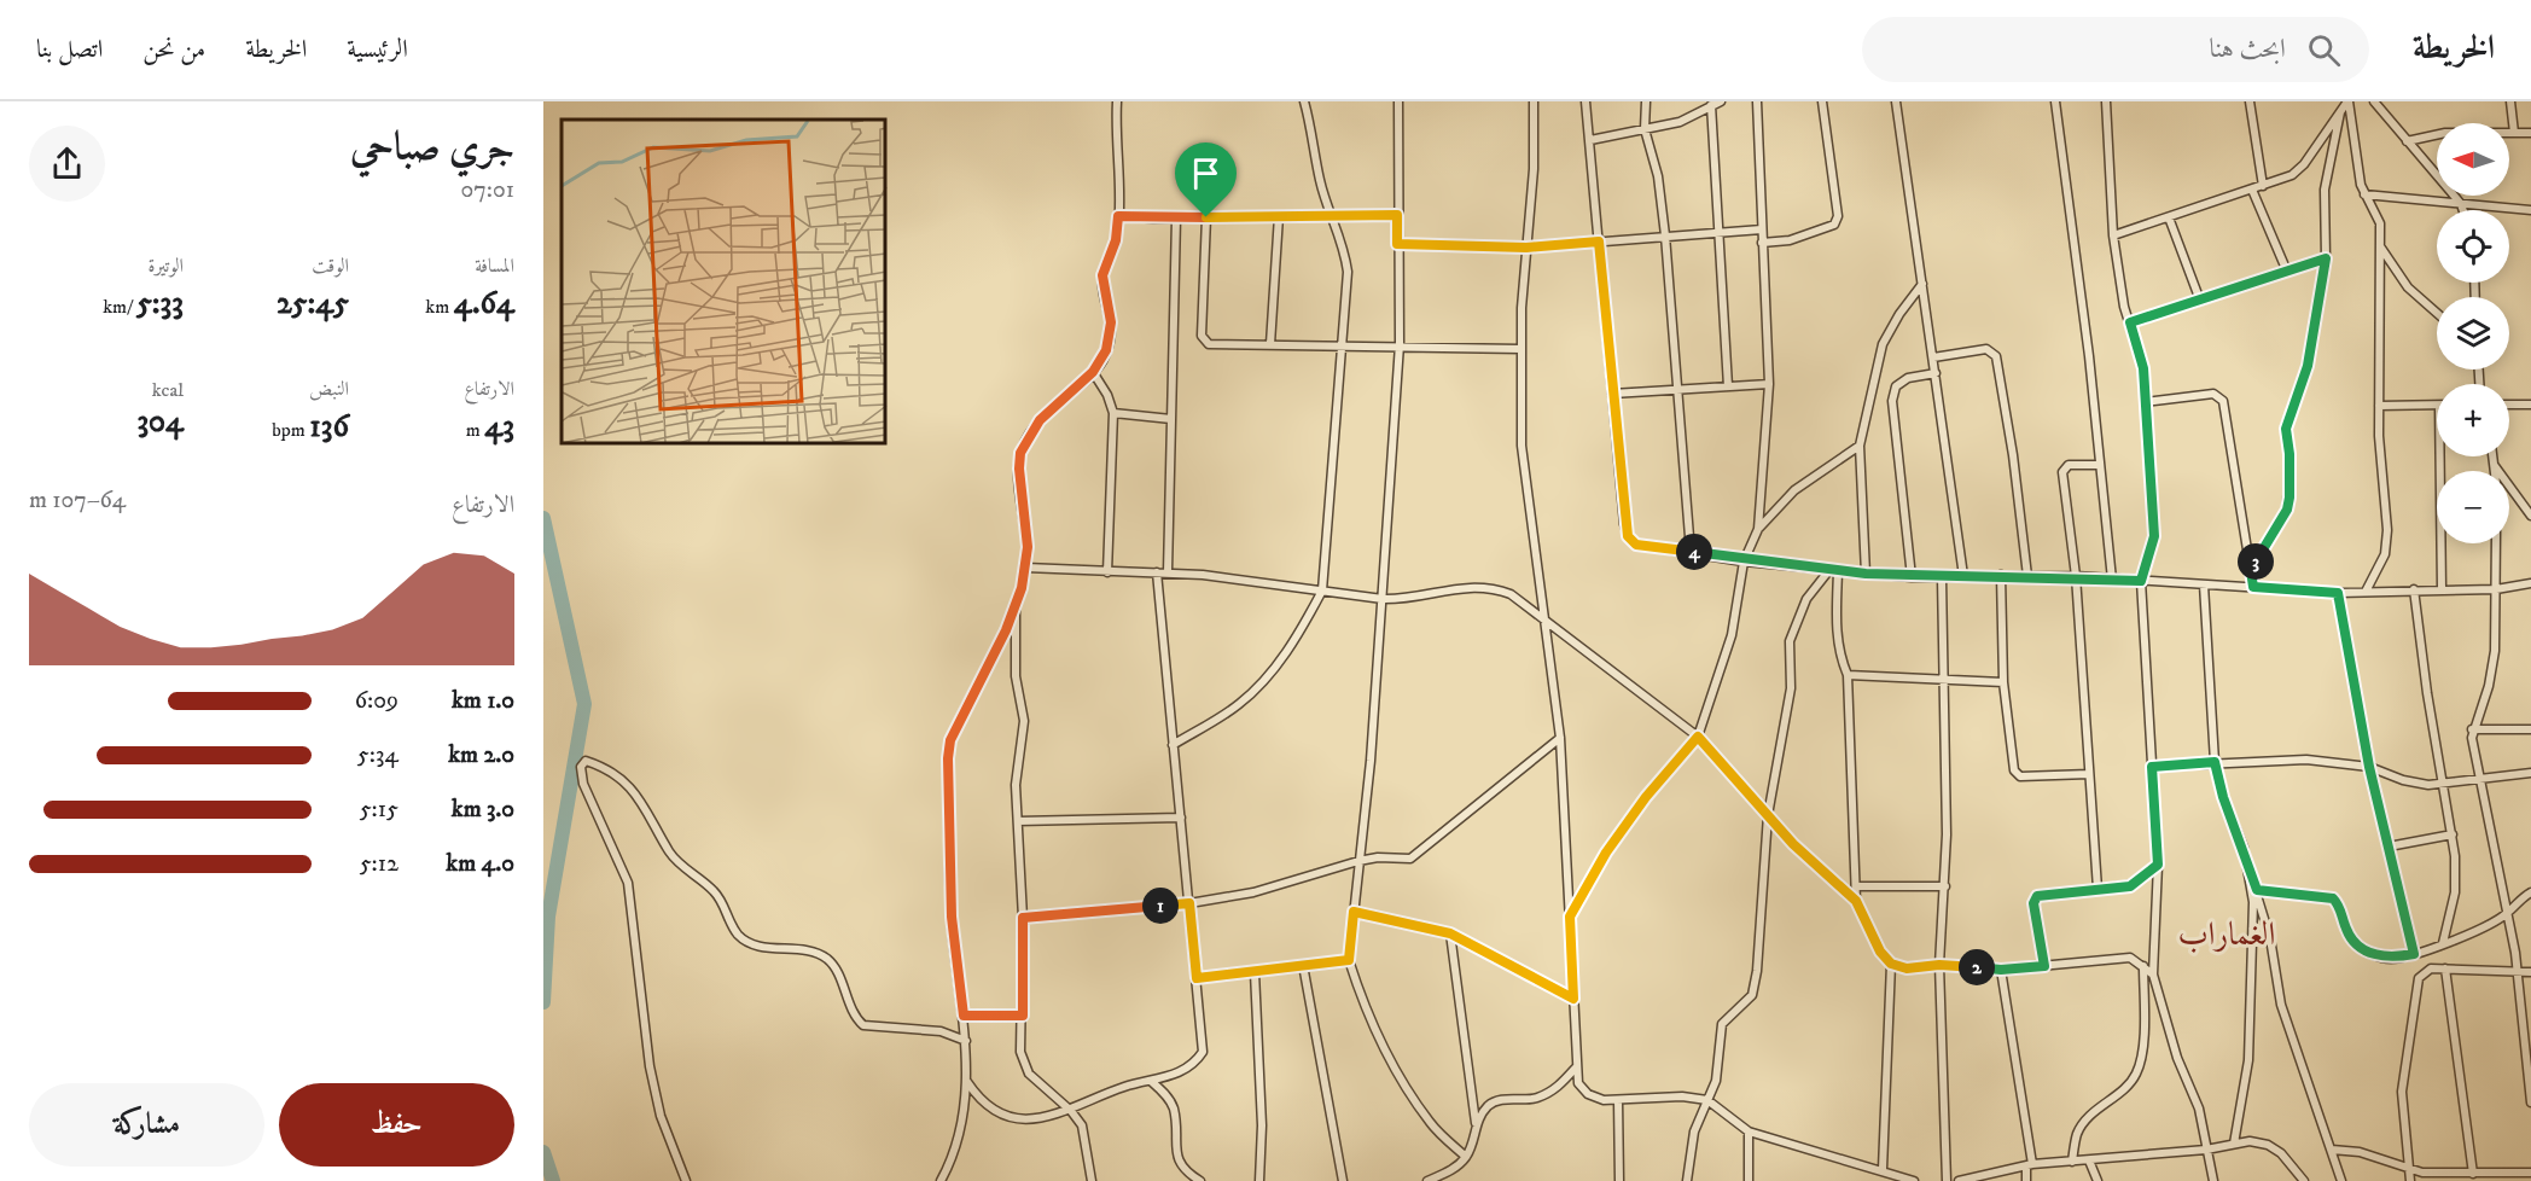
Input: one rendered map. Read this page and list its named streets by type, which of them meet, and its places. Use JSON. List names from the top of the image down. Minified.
{"districts":["الغماراب"],"north":"left","page":{"header":"الخريطة","search":"ابحث هنا","nav":["الرئيسية","الخريطة","من نحن","اتصل بنا"],"heading":["جري صباحي","07:01"],"map_buttons":["+","−"],"stats":[["المسافة","4.64 km"],["الوقت","25:45"],["الوتيرة","5:33 /km"],["الارتفاع","43 m"],["النبض","136 bpm"],["kcal","304"]],"chart":["الارتفاع","64–107 m"],"pins":["4","3","1","2"],"list":[{"name":"1.0 km","note":"6:09"},{"name":"2.0 km","note":"5:34"},{"name":"3.0 km","note":"5:15"},{"name":"4.0 km","note":"5:12"}],"buttons":["حفظ","مشاركة"]}}
